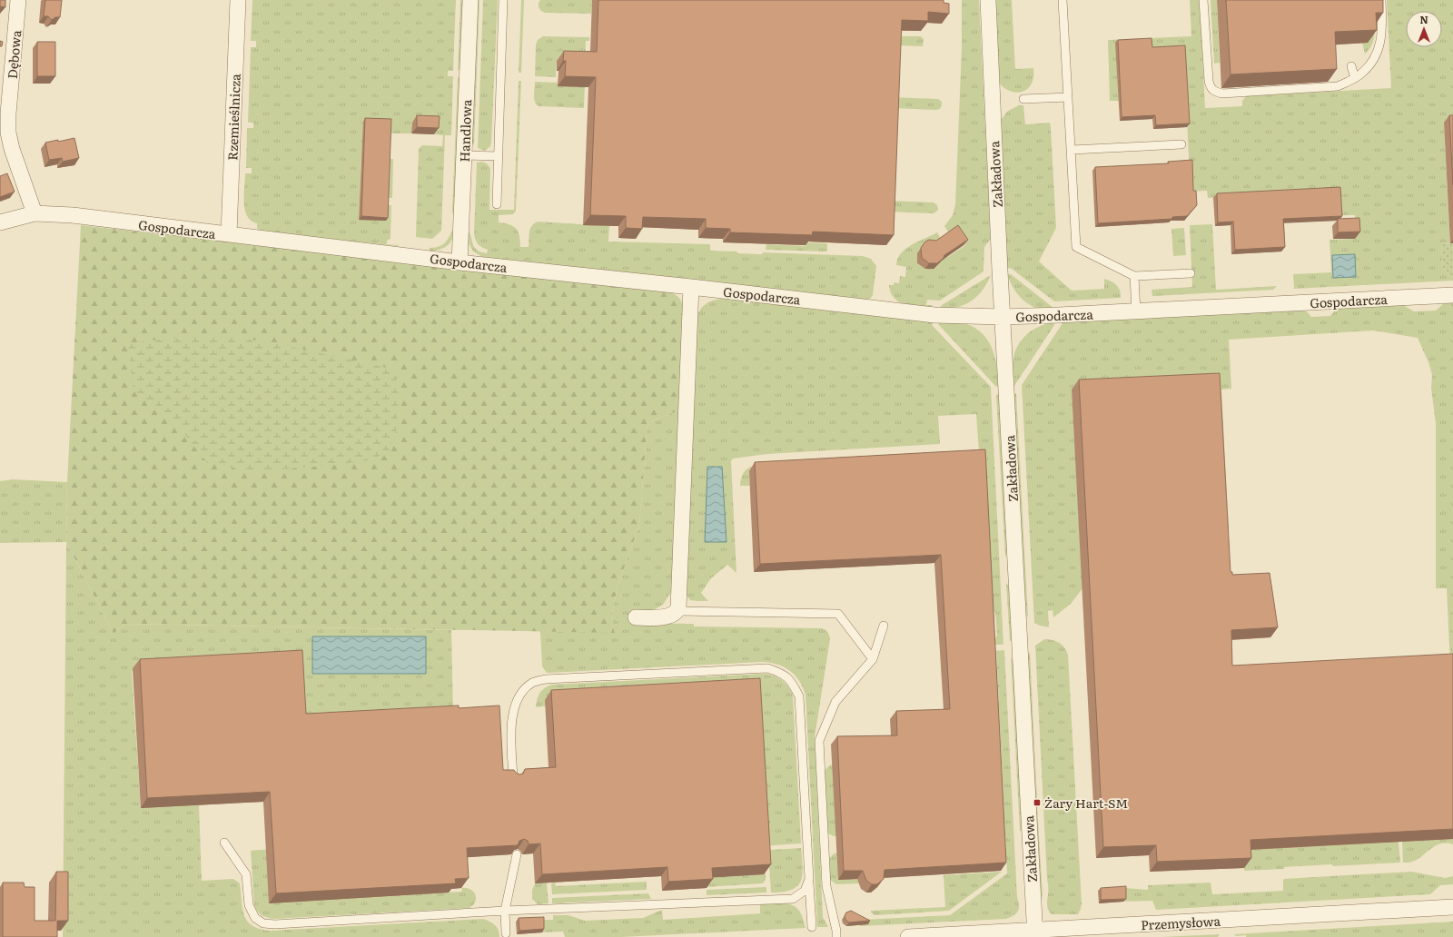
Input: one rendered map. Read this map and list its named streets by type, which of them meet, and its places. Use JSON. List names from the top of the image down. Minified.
{"streets":{"street":["Dębowa","Rzemieślnicza","Handlowa","Zakładowa","Gospodarcza","Przemysłowa"]},"crossings":[["Dębowa","Gospodarcza"],["Rzemieślnicza","Gospodarcza"],["Handlowa","Gospodarcza"],["Zakładowa","Gospodarcza"],["Zakładowa","Przemysłowa"]],"places":{"transit":["Żary Hart-SM"]},"north":"top"}
